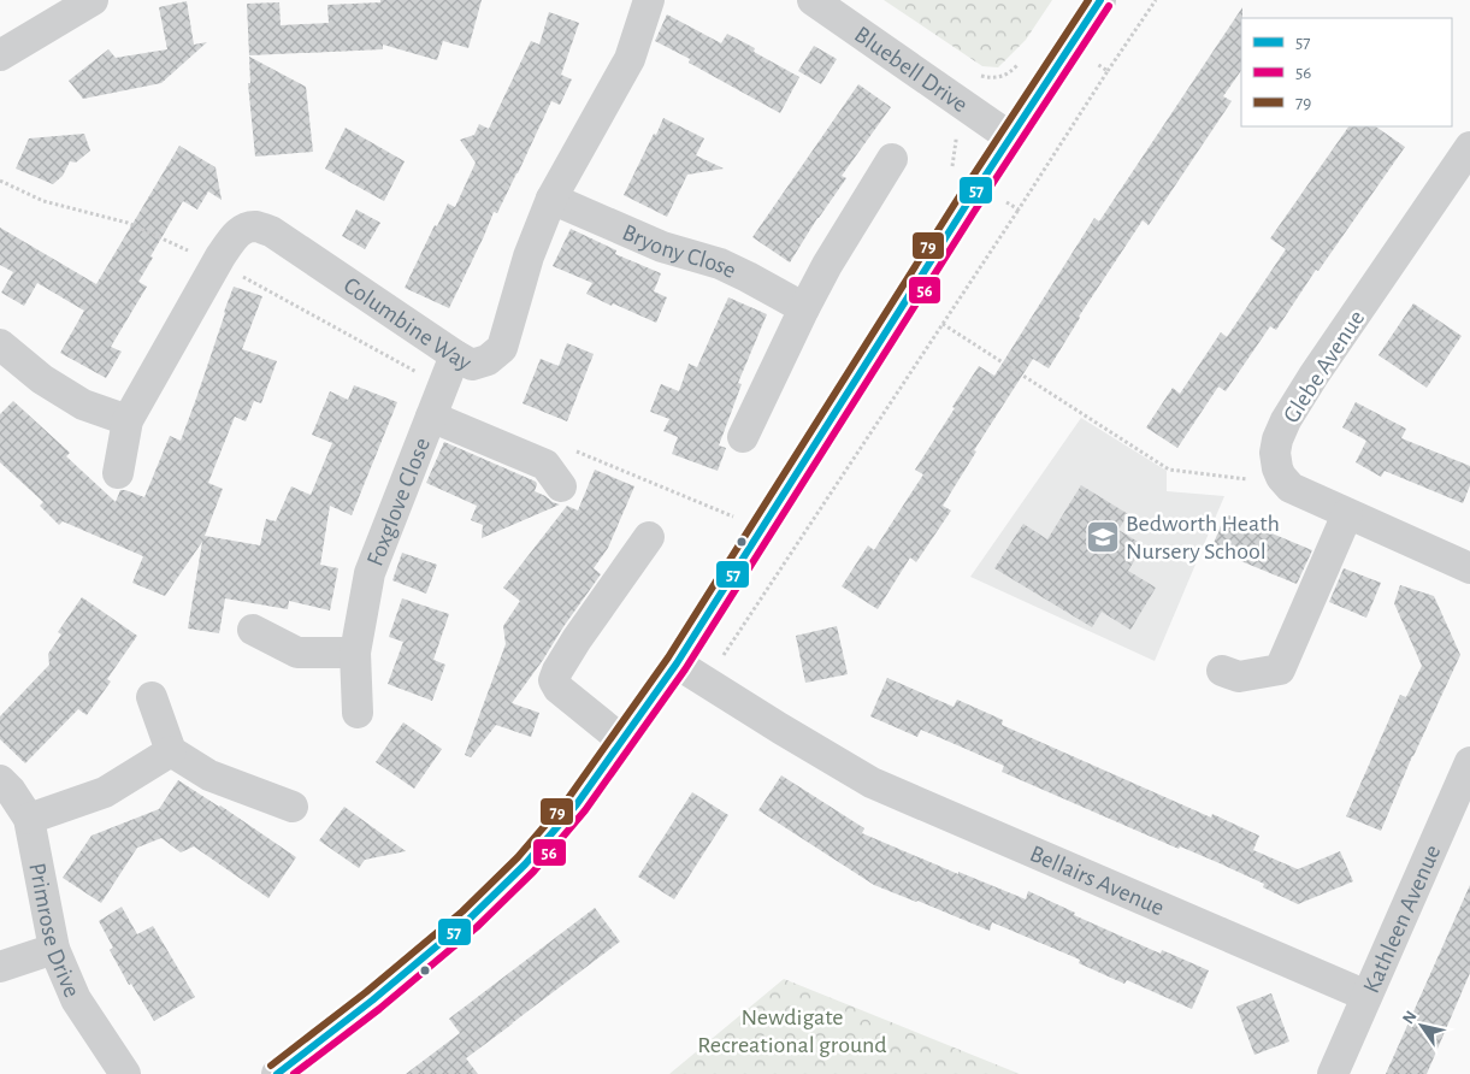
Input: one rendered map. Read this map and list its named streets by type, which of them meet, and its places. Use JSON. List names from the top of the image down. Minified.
{"streets":{"street":["Bluebell Drive","Bryony Close","Columbine Way","Glebe Avenue","Foxglove Close","Bellairs Avenue","Kathleen Avenue","Primrose Drive"]},"crossings":[["Bryony Close","Columbine Way"],["Columbine Way","Foxglove Close"],["Bellairs Avenue","Kathleen Avenue"]],"parks":["Newdigate Recreational ground"],"places":{"school or university":["Bedworth Heath Nursery School"]},"lines":["transit line 57","transit line 79","transit line 56"],"legend":["57","56","79"],"north":"top left"}
